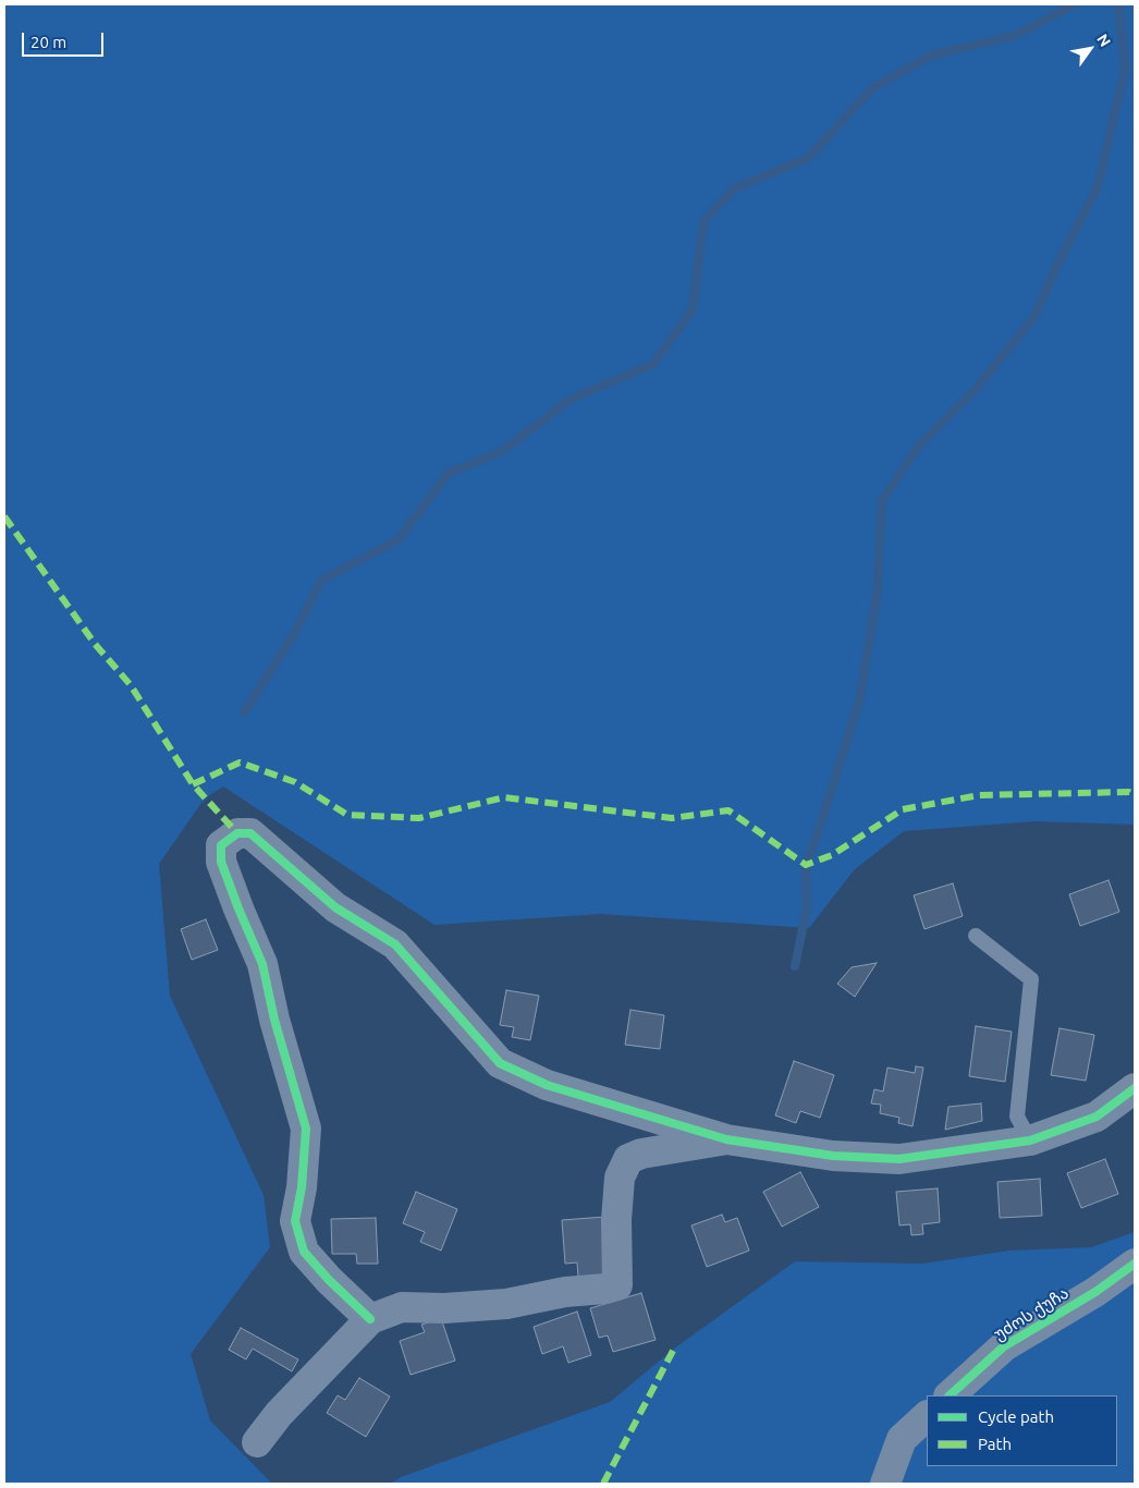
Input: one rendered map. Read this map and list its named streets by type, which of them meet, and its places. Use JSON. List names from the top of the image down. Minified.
{"streets":{"street":["უძოს ქუჩა"]},"legend":["Cycle path","Path"],"scale_bar":"20 m","north":"top right"}
